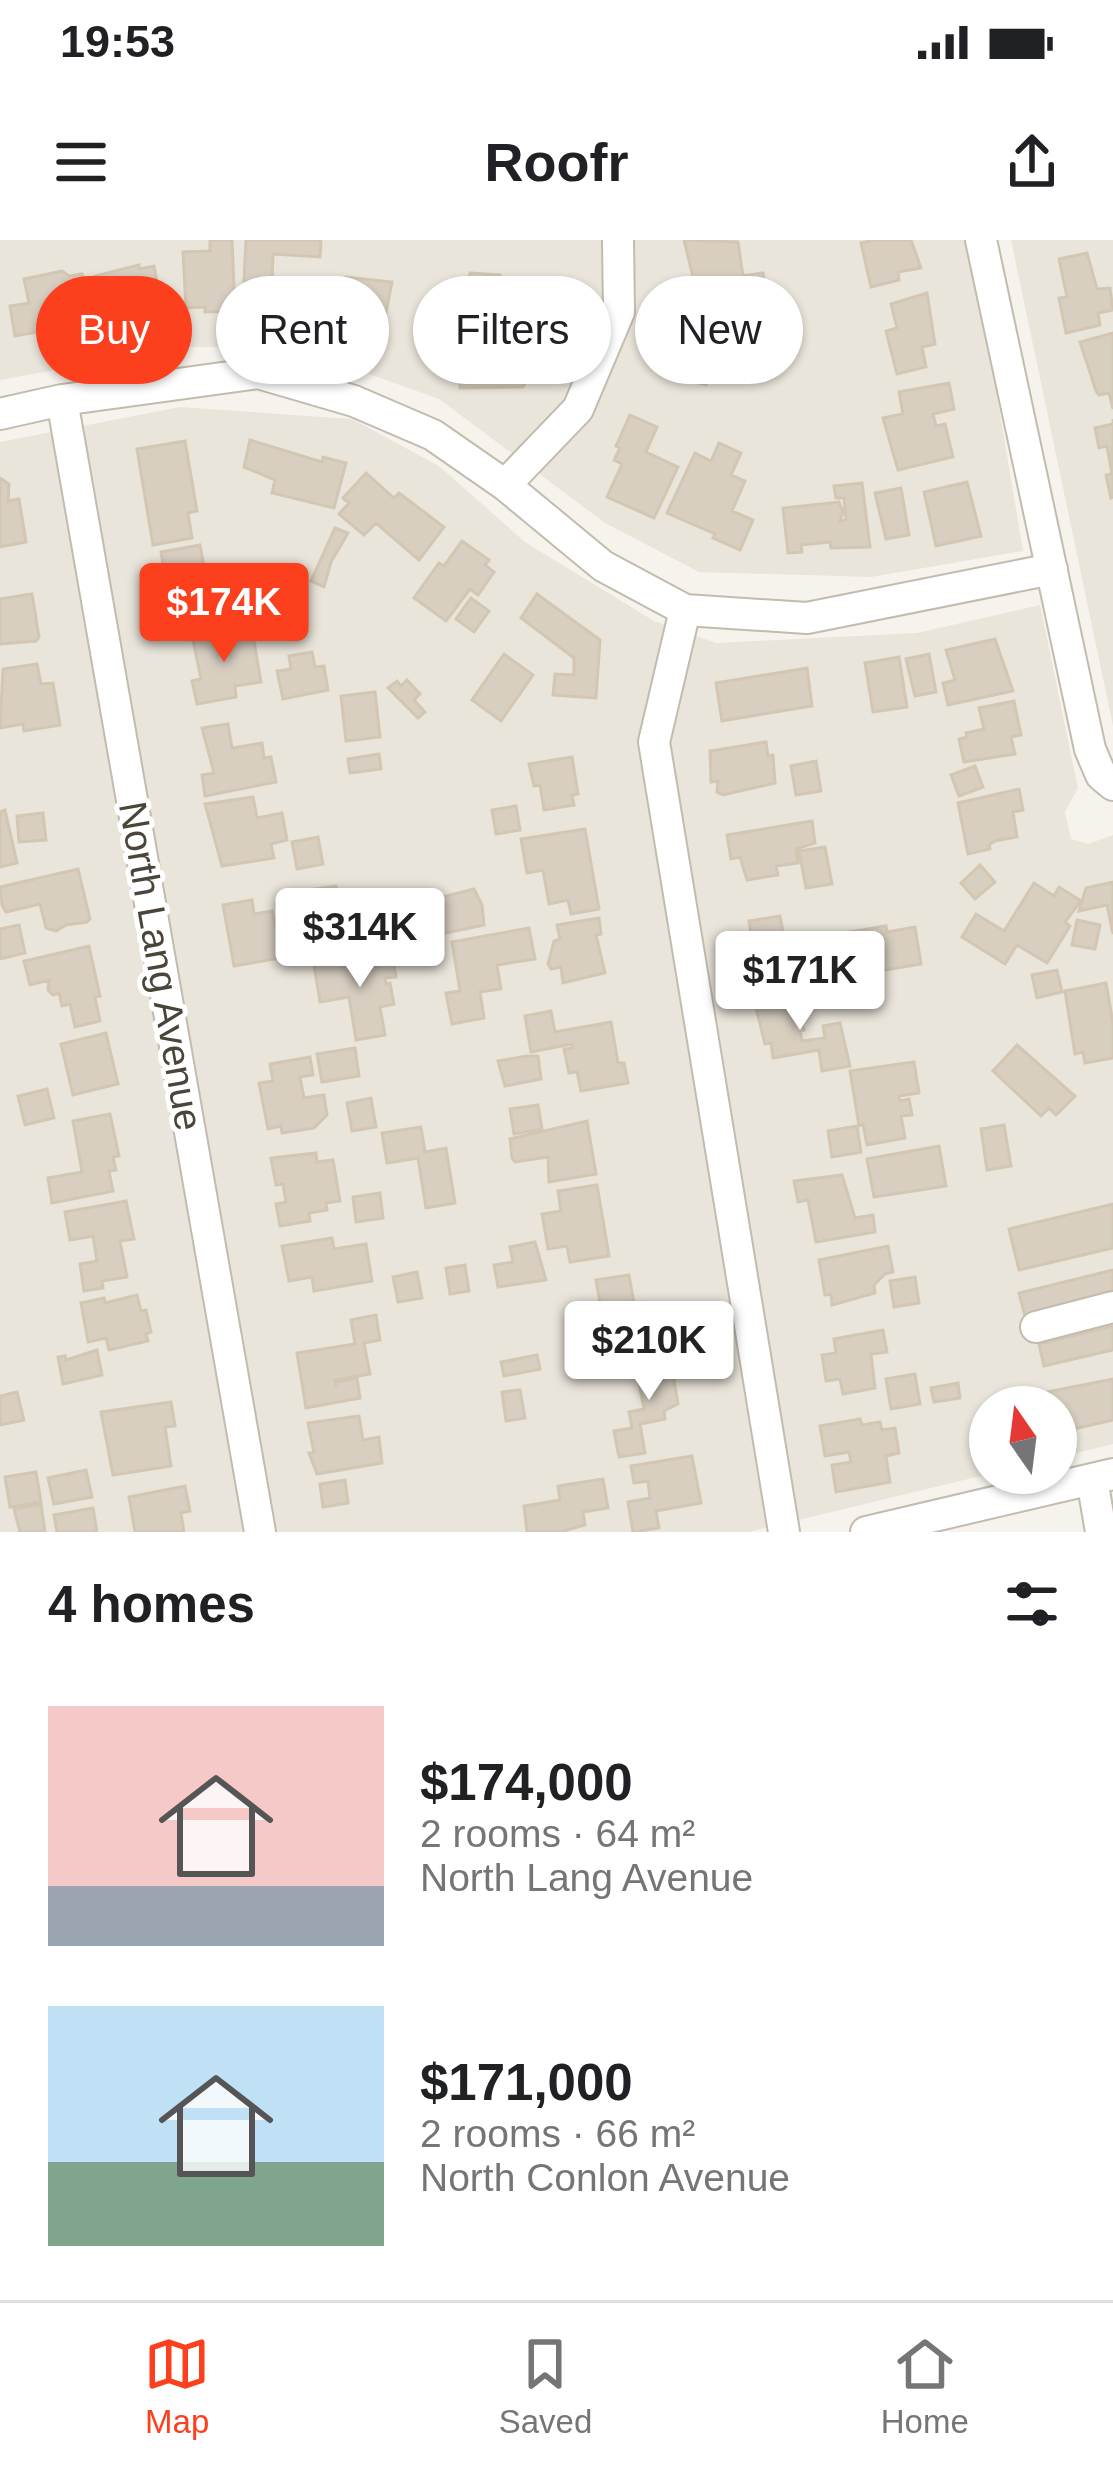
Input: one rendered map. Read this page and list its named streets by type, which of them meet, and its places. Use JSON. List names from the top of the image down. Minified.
{"streets":{"street":["North Lang Avenue"]},"north":"top","page":{"status":"19:53","header":"Roofr","chip":["Buy","Rent","Filters","New"],"price":["$174K","$314K","$171K","$210K"],"heading":"4 homes","list":[{"name":"$174,000","note":"2 rooms · 64 m² · North Lang Avenue"},{"name":"$171,000","note":"2 rooms · 66 m² · North Conlon Avenue"}],"tabs":["Map","Saved","Home"]}}
